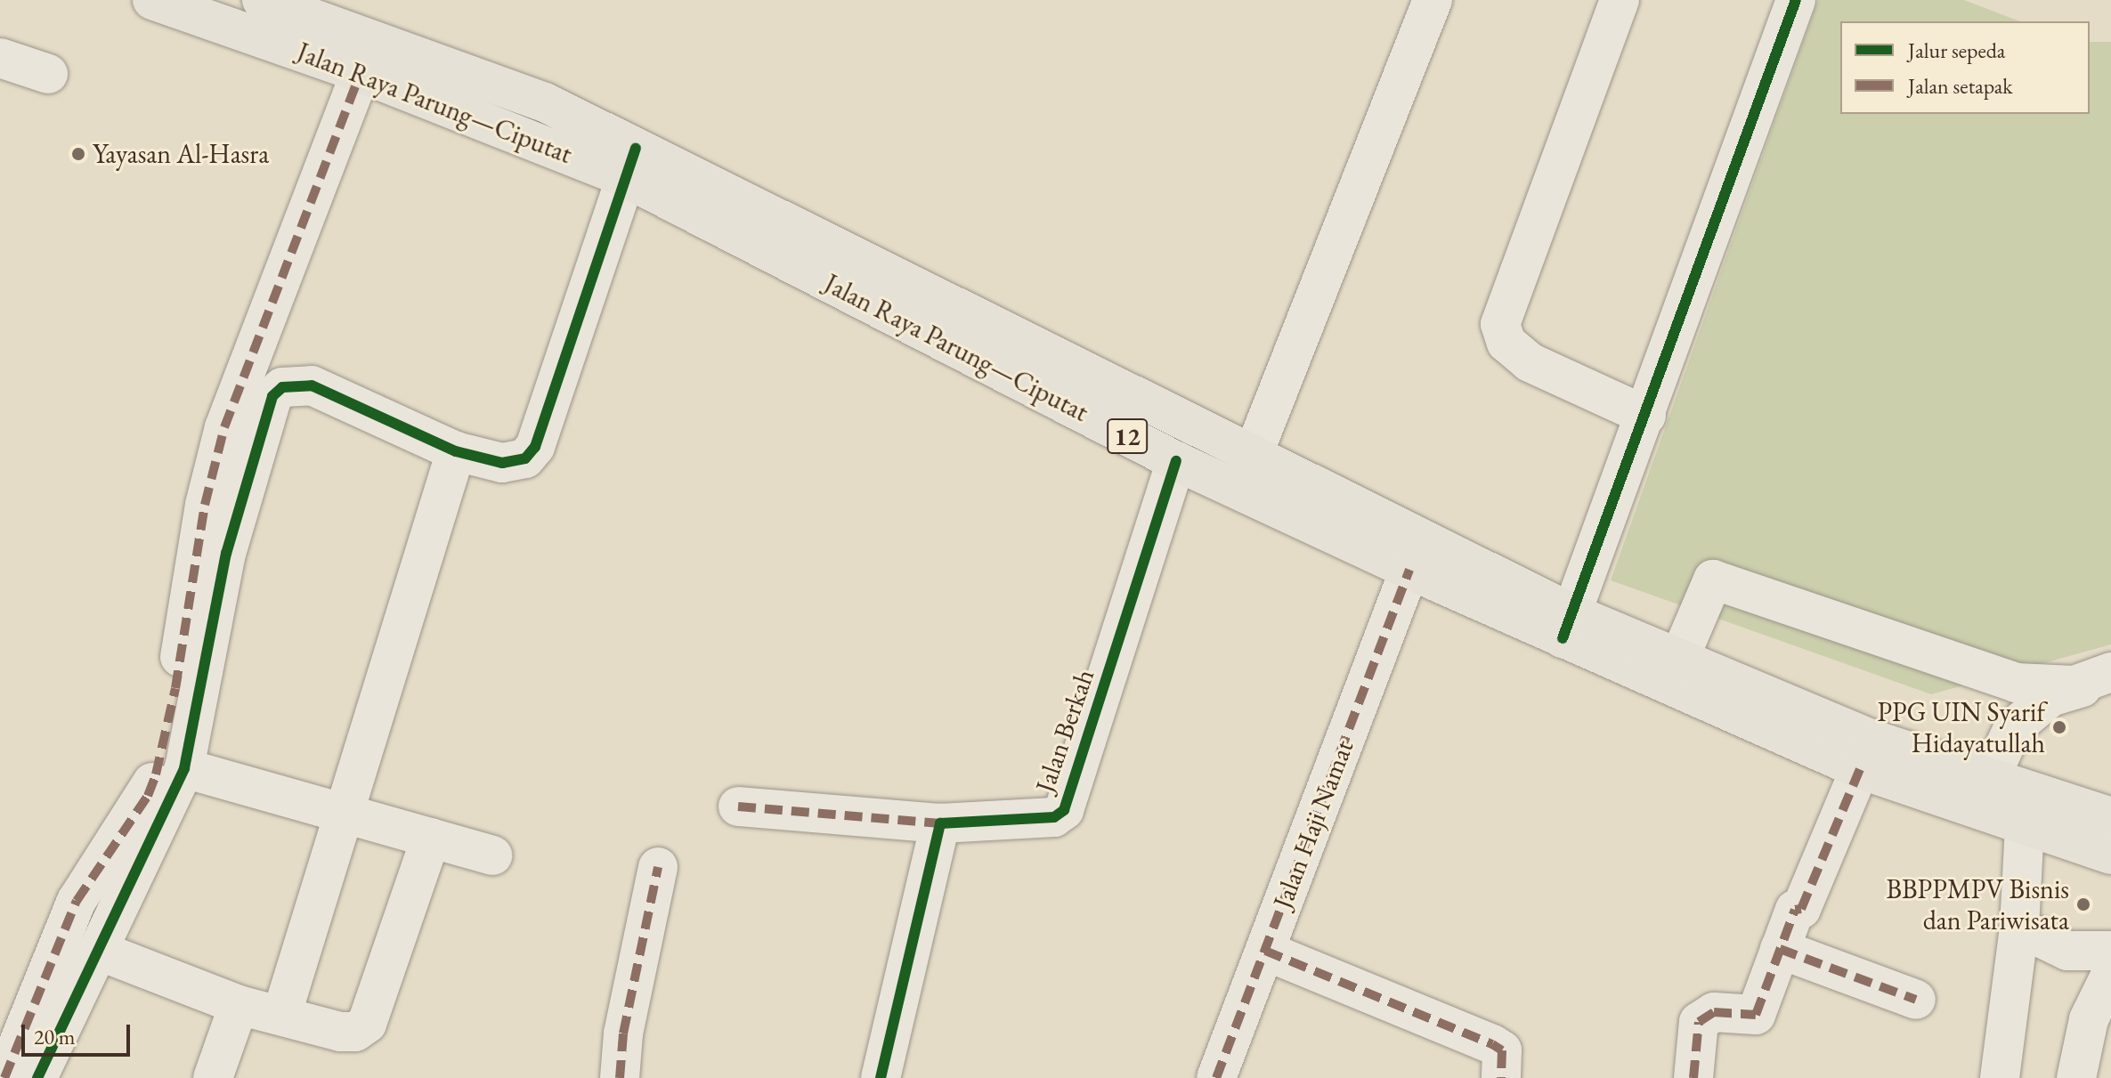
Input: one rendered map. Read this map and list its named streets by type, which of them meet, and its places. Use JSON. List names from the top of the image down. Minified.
{"streets":{"highway":["Jalan Raya Parung—Ciputat","12"],"street":["Jalan Berkah","Jalan Haji Namat"]},"crossings":[["Jalan Raya Parung—Ciputat","Jalan Berkah"],["Jalan Raya Parung—Ciputat","Jalan Haji Namat"]],"places":["Yayasan Al-Hasra","PPG UIN Syarif Hidayatullah","BBPPMPV Bisnis dan Pariwisata"],"legend":["Jalur sepeda","Jalan setapak"],"scale_bar":"20 m"}
